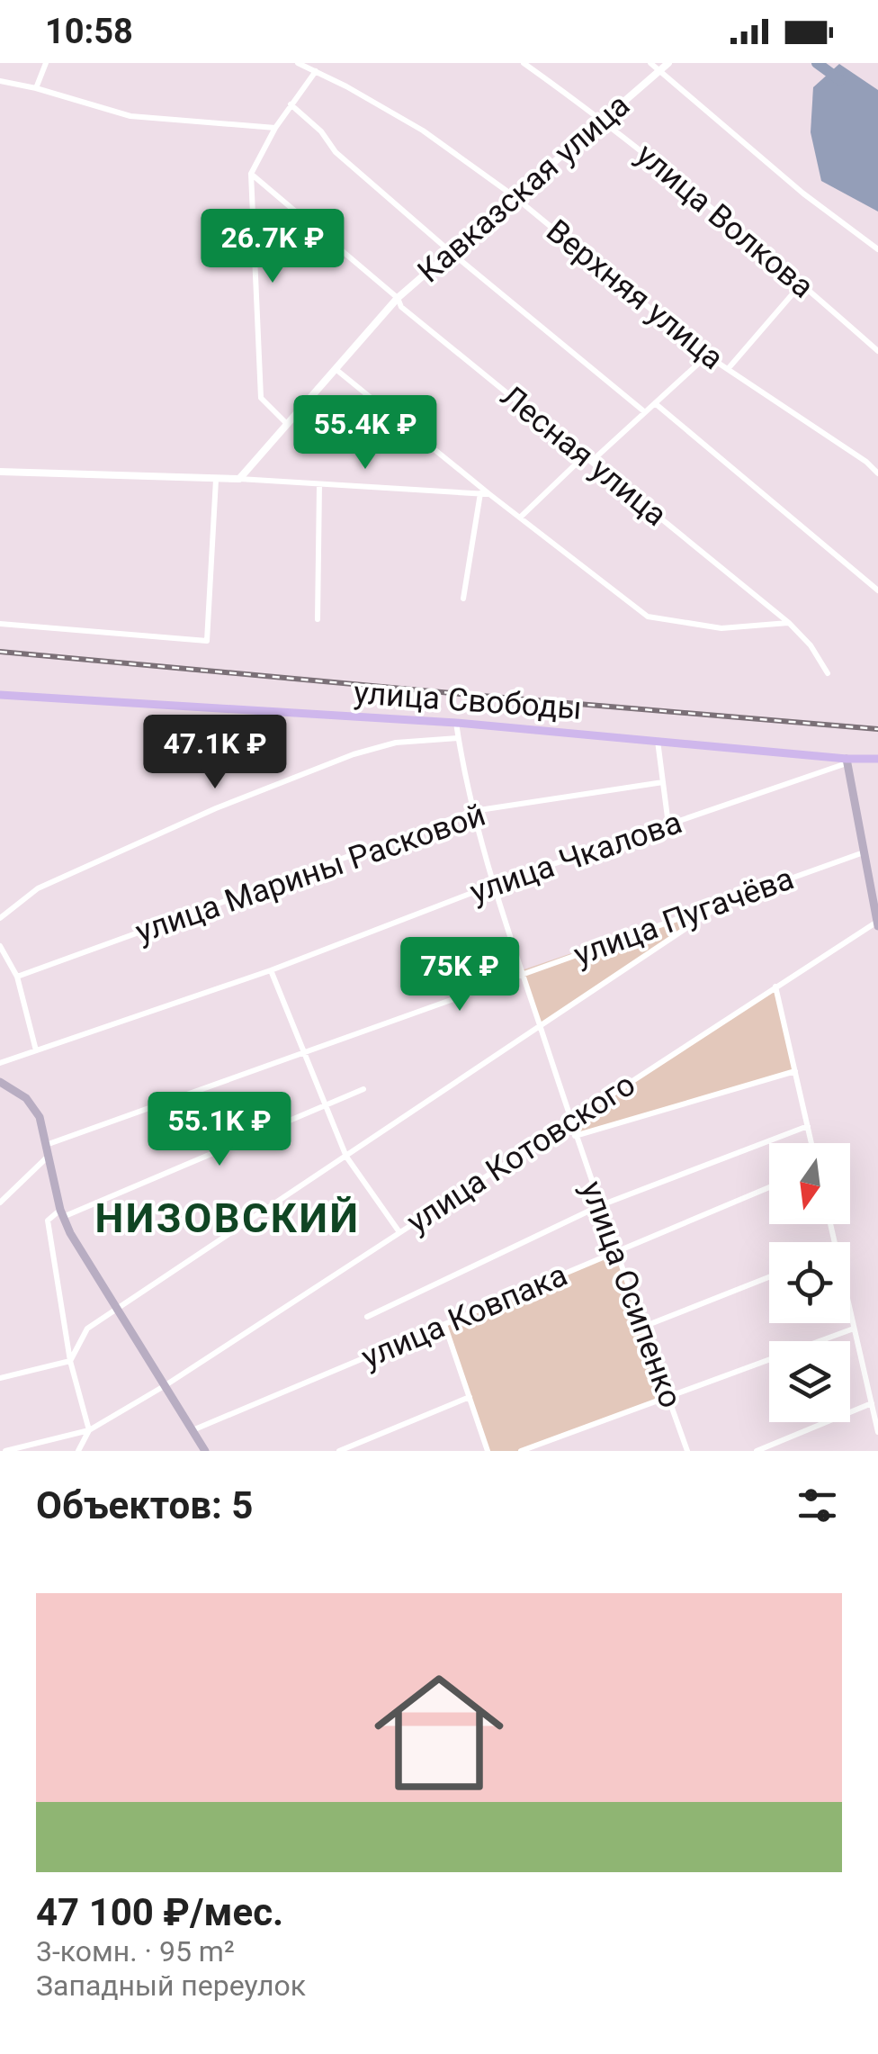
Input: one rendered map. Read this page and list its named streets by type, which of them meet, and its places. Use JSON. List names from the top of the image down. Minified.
{"streets":{"main road":["улица Свободы"],"street":["Кавказская улица","улица Волкова","Верхняя улица","Лесная улица","улица Чкалова","улица Марины Расковой","улица Пугачёва","улица Котовского","улица Осипенко","улица Ковпака"]},"crossings":[["Кавказская улица","улица Волкова"],["Кавказская улица","Верхняя улица"],["Кавказская улица","Лесная улица"],["улица Свободы","улица Чкалова"],["улица Свободы","улица Осипенко"],["улица Чкалова","улица Осипенко"],["улица Марины Расковой","улица Осипенко"],["улица Пугачёва","улица Осипенко"],["улица Котовского","улица Осипенко"],["улица Осипенко","улица Ковпака"]],"districts":["НИЗОВСКИЙ"],"north":"bottom","page":{"status":"10:58","price":["26.7K ₽","55.4K ₽","47.1K ₽","75K ₽","55.1K ₽"],"heading":"Объектов: 5","list":[{"name":"47 100 ₽/мес.","note":"3-комн. · 95 m² · Западный переулок"}]}}
